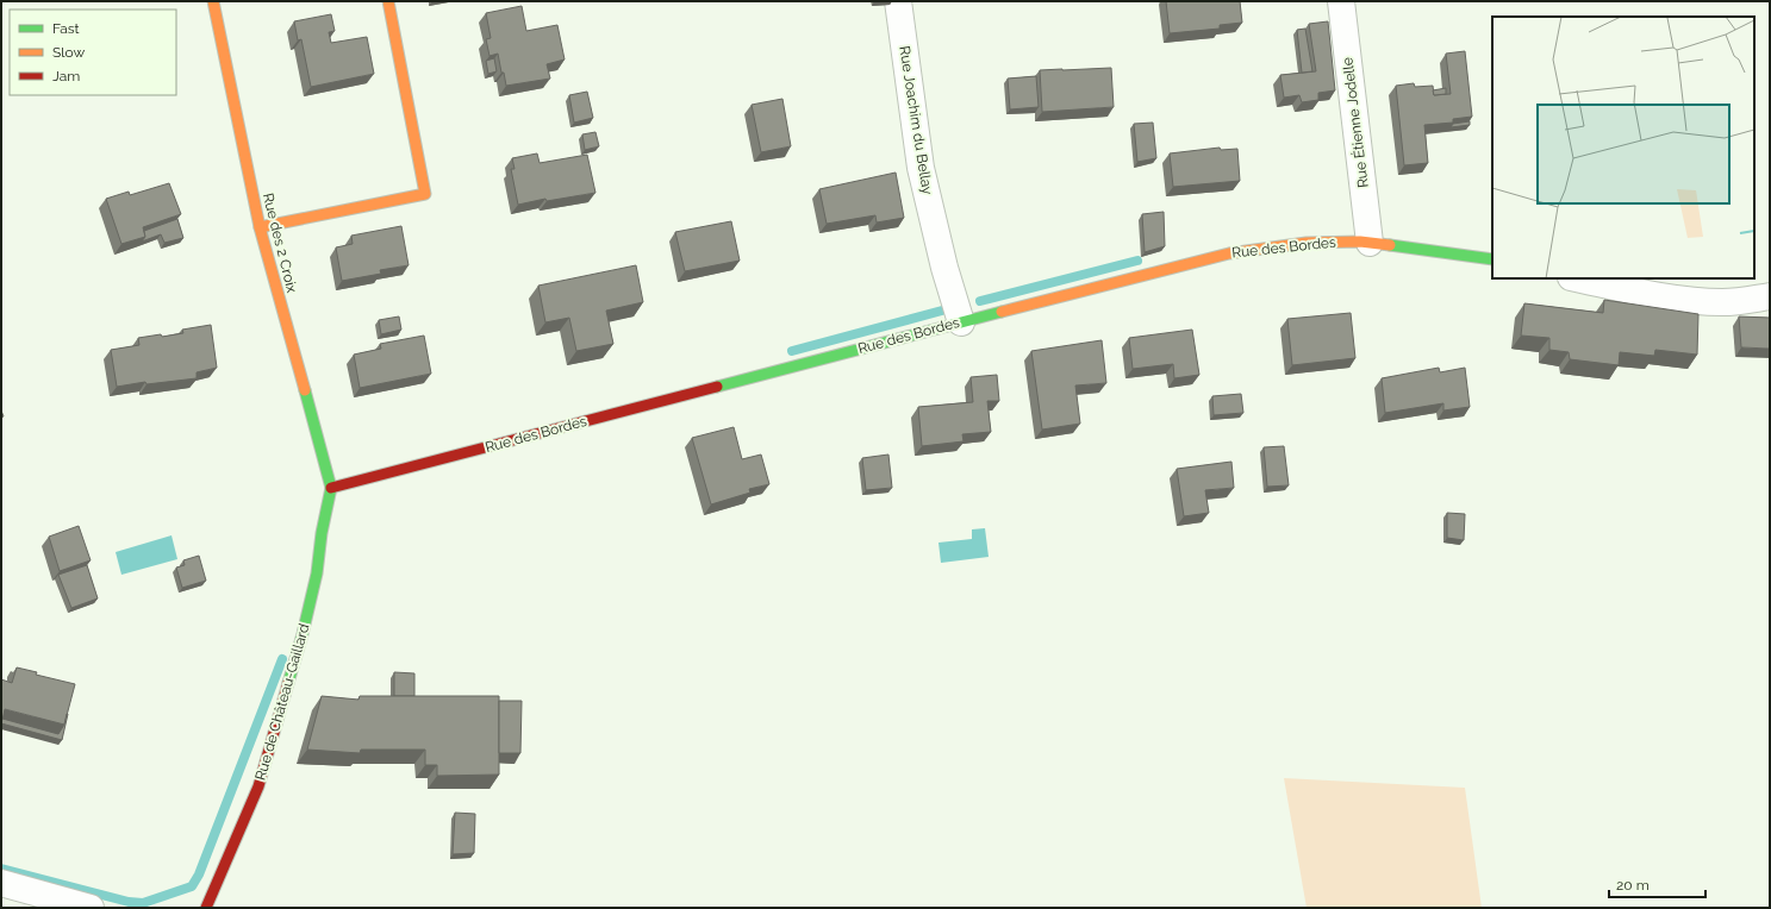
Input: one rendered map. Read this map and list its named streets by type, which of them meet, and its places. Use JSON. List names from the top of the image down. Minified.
{"streets":{"street":["Rue Joachim du Bellay","Rue Étienne Jodelle","Rue des 2 Croix","Rue des Bordes","Rue de Château-Gaillard"]},"crossings":[["Rue Joachim du Bellay","Rue des Bordes"],["Rue Étienne Jodelle","Rue des Bordes"],["Rue des 2 Croix","Rue des Bordes"],["Rue des 2 Croix","Rue de Château-Gaillard"],["Rue des Bordes","Rue de Château-Gaillard"]],"legend":["Fast","Slow","Jam"],"scale_bar":"20 m"}
